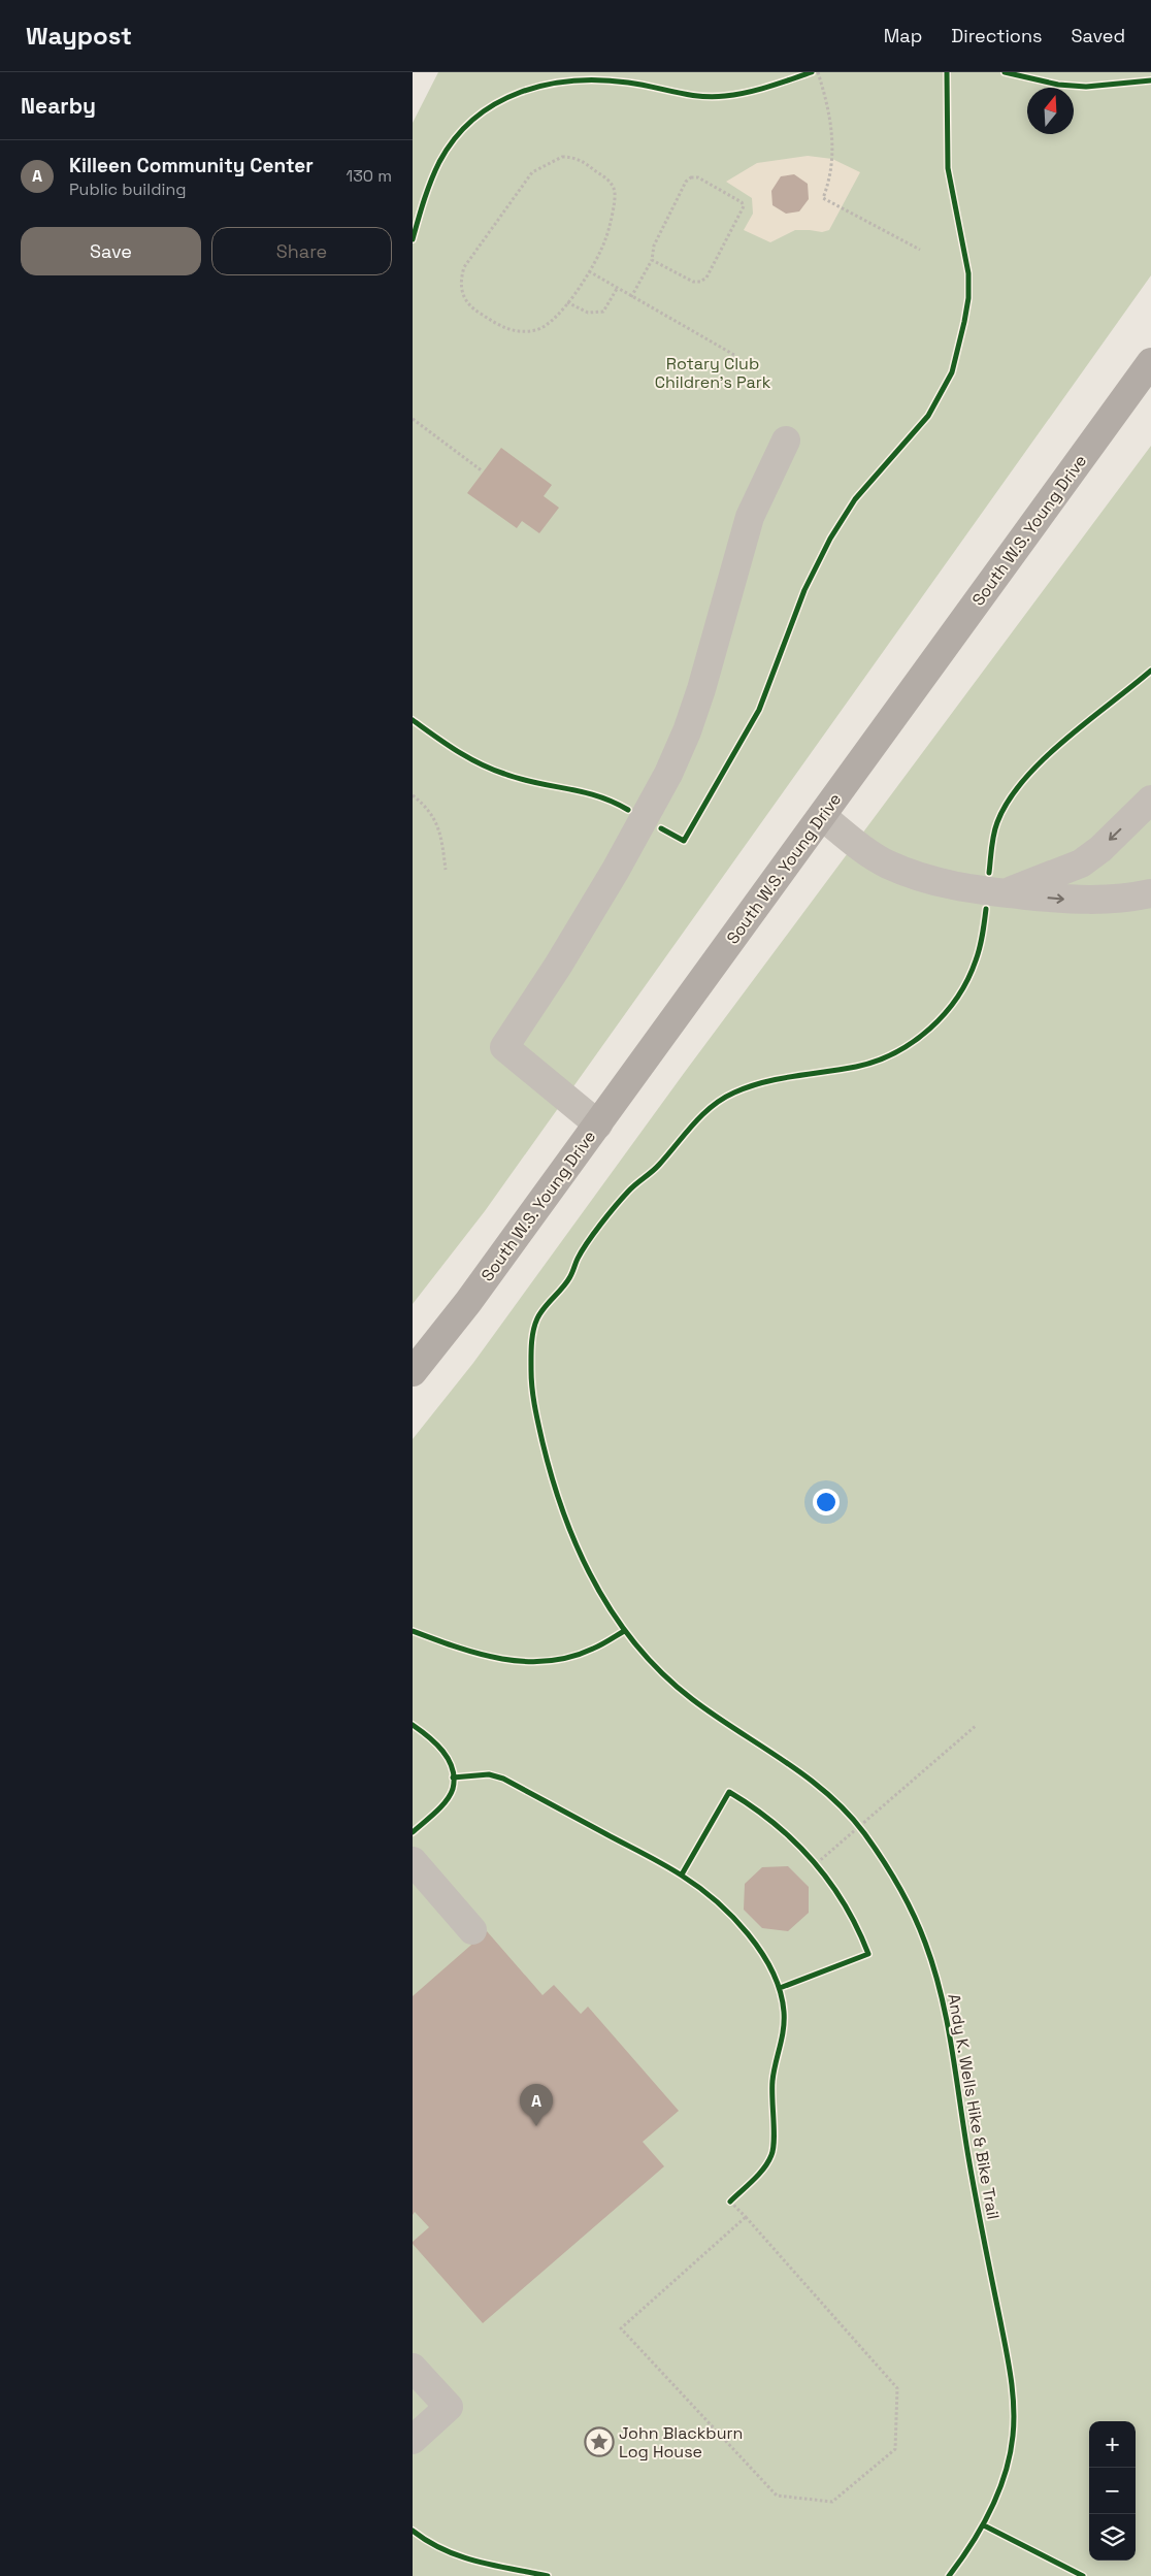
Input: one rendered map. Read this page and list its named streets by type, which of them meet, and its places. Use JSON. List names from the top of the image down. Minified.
{"streets":{"main road":["South W.S. Young Drive"],"cycle path":["Andy K. Wells Hike & Bike Trail"]},"parks":["Rotary Club Children's Park"],"places":{"place":["John Blackburn Log House"]},"north":"top","page":{"header":"Waypost","nav":["Map","Directions","Saved"],"heading":"Nearby","list":[{"mark":"A","name":"Killeen Community Center","note":"Public building","value":"130 m"}],"buttons":["Save","Share"],"pins":"A","map_buttons":["+","−"]}}
